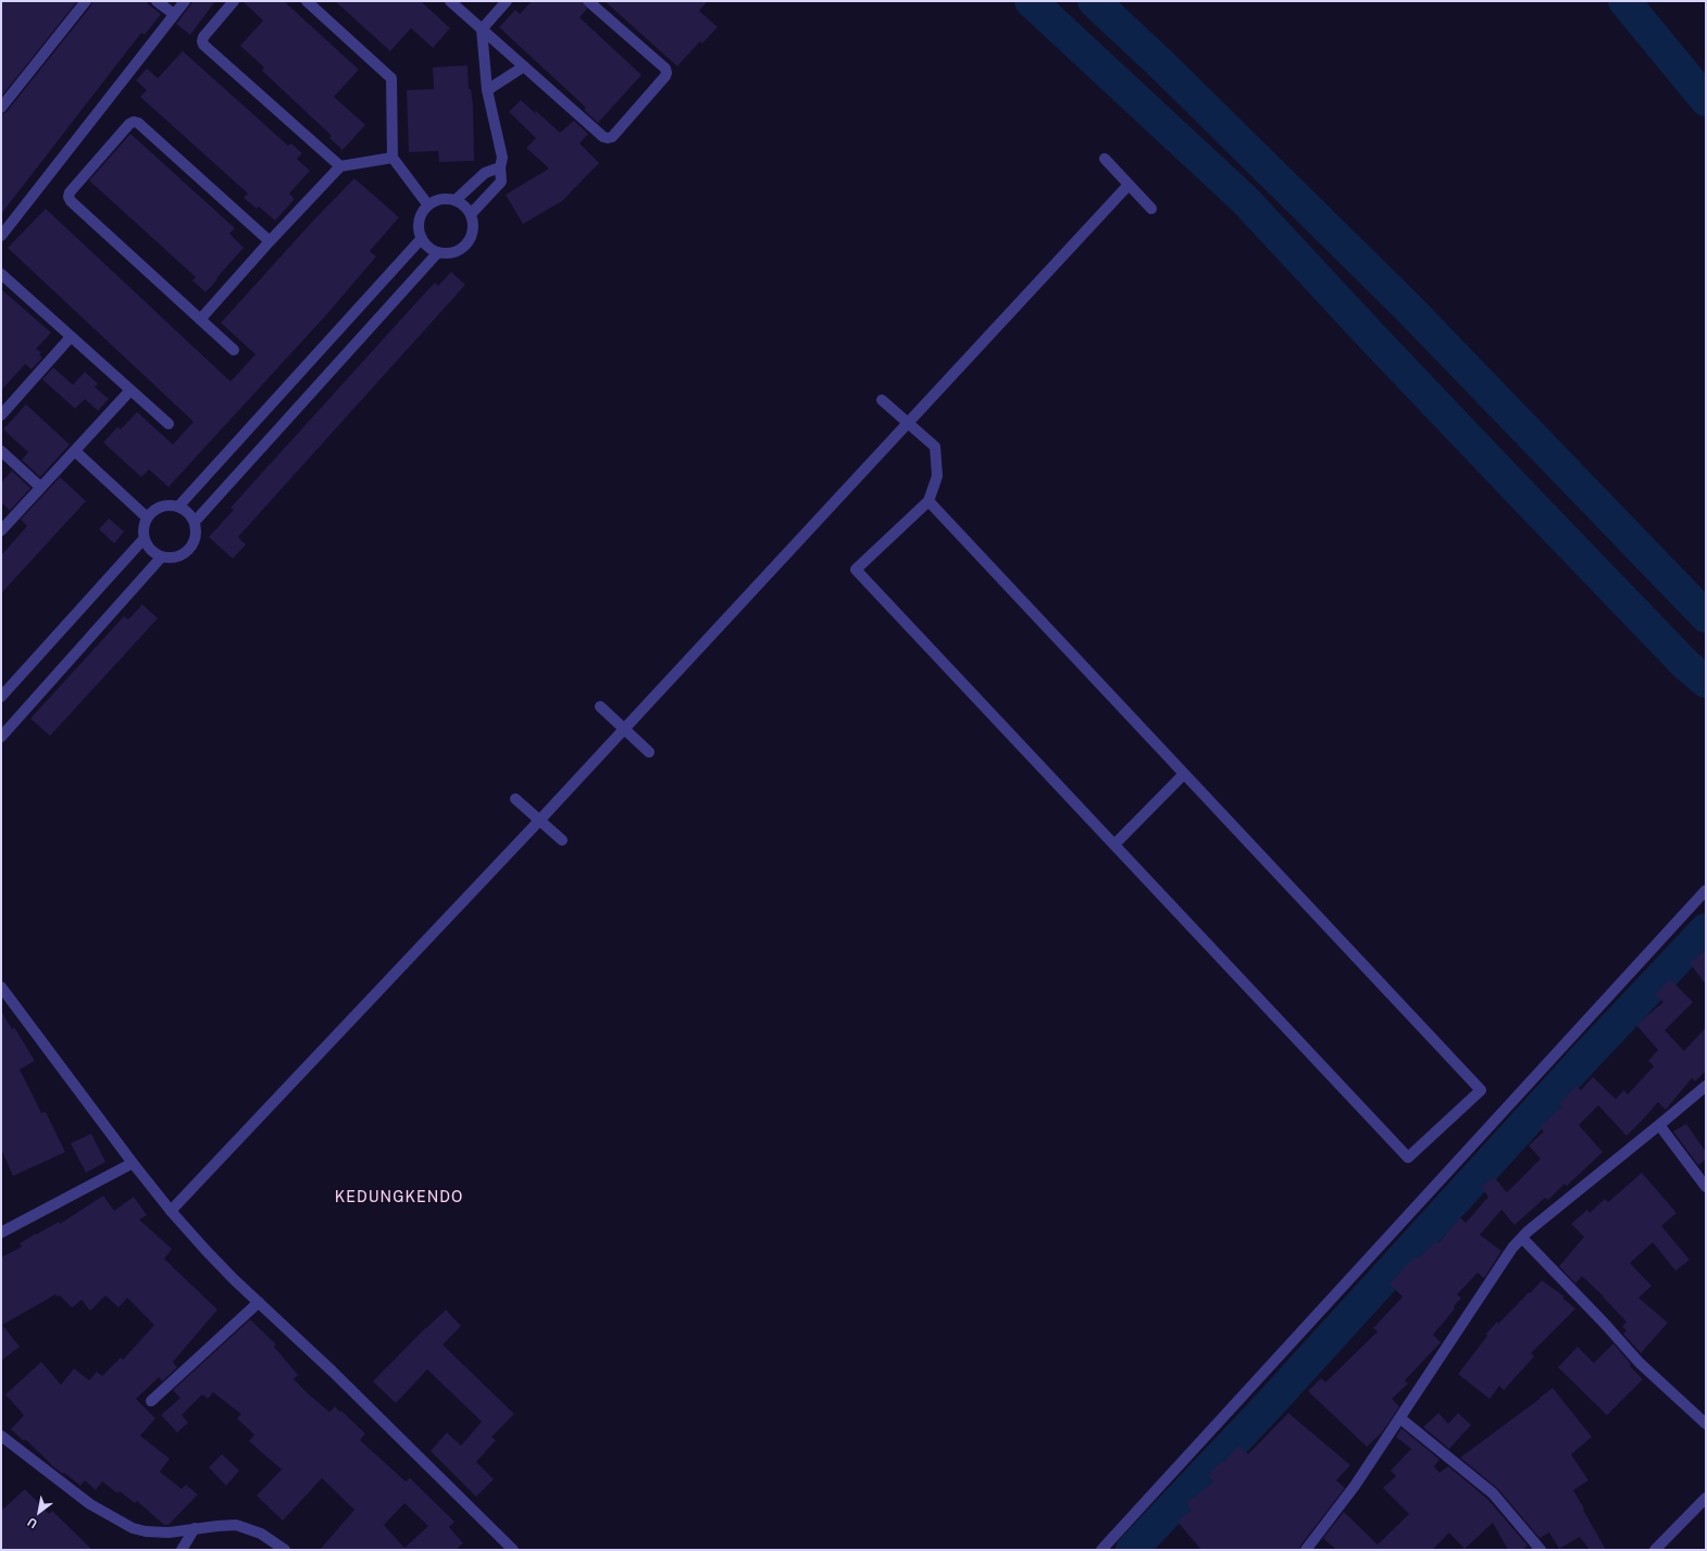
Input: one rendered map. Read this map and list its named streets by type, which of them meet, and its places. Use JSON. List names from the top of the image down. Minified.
{"districts":["KEDUNGKENDO"],"north":"bottom left"}
